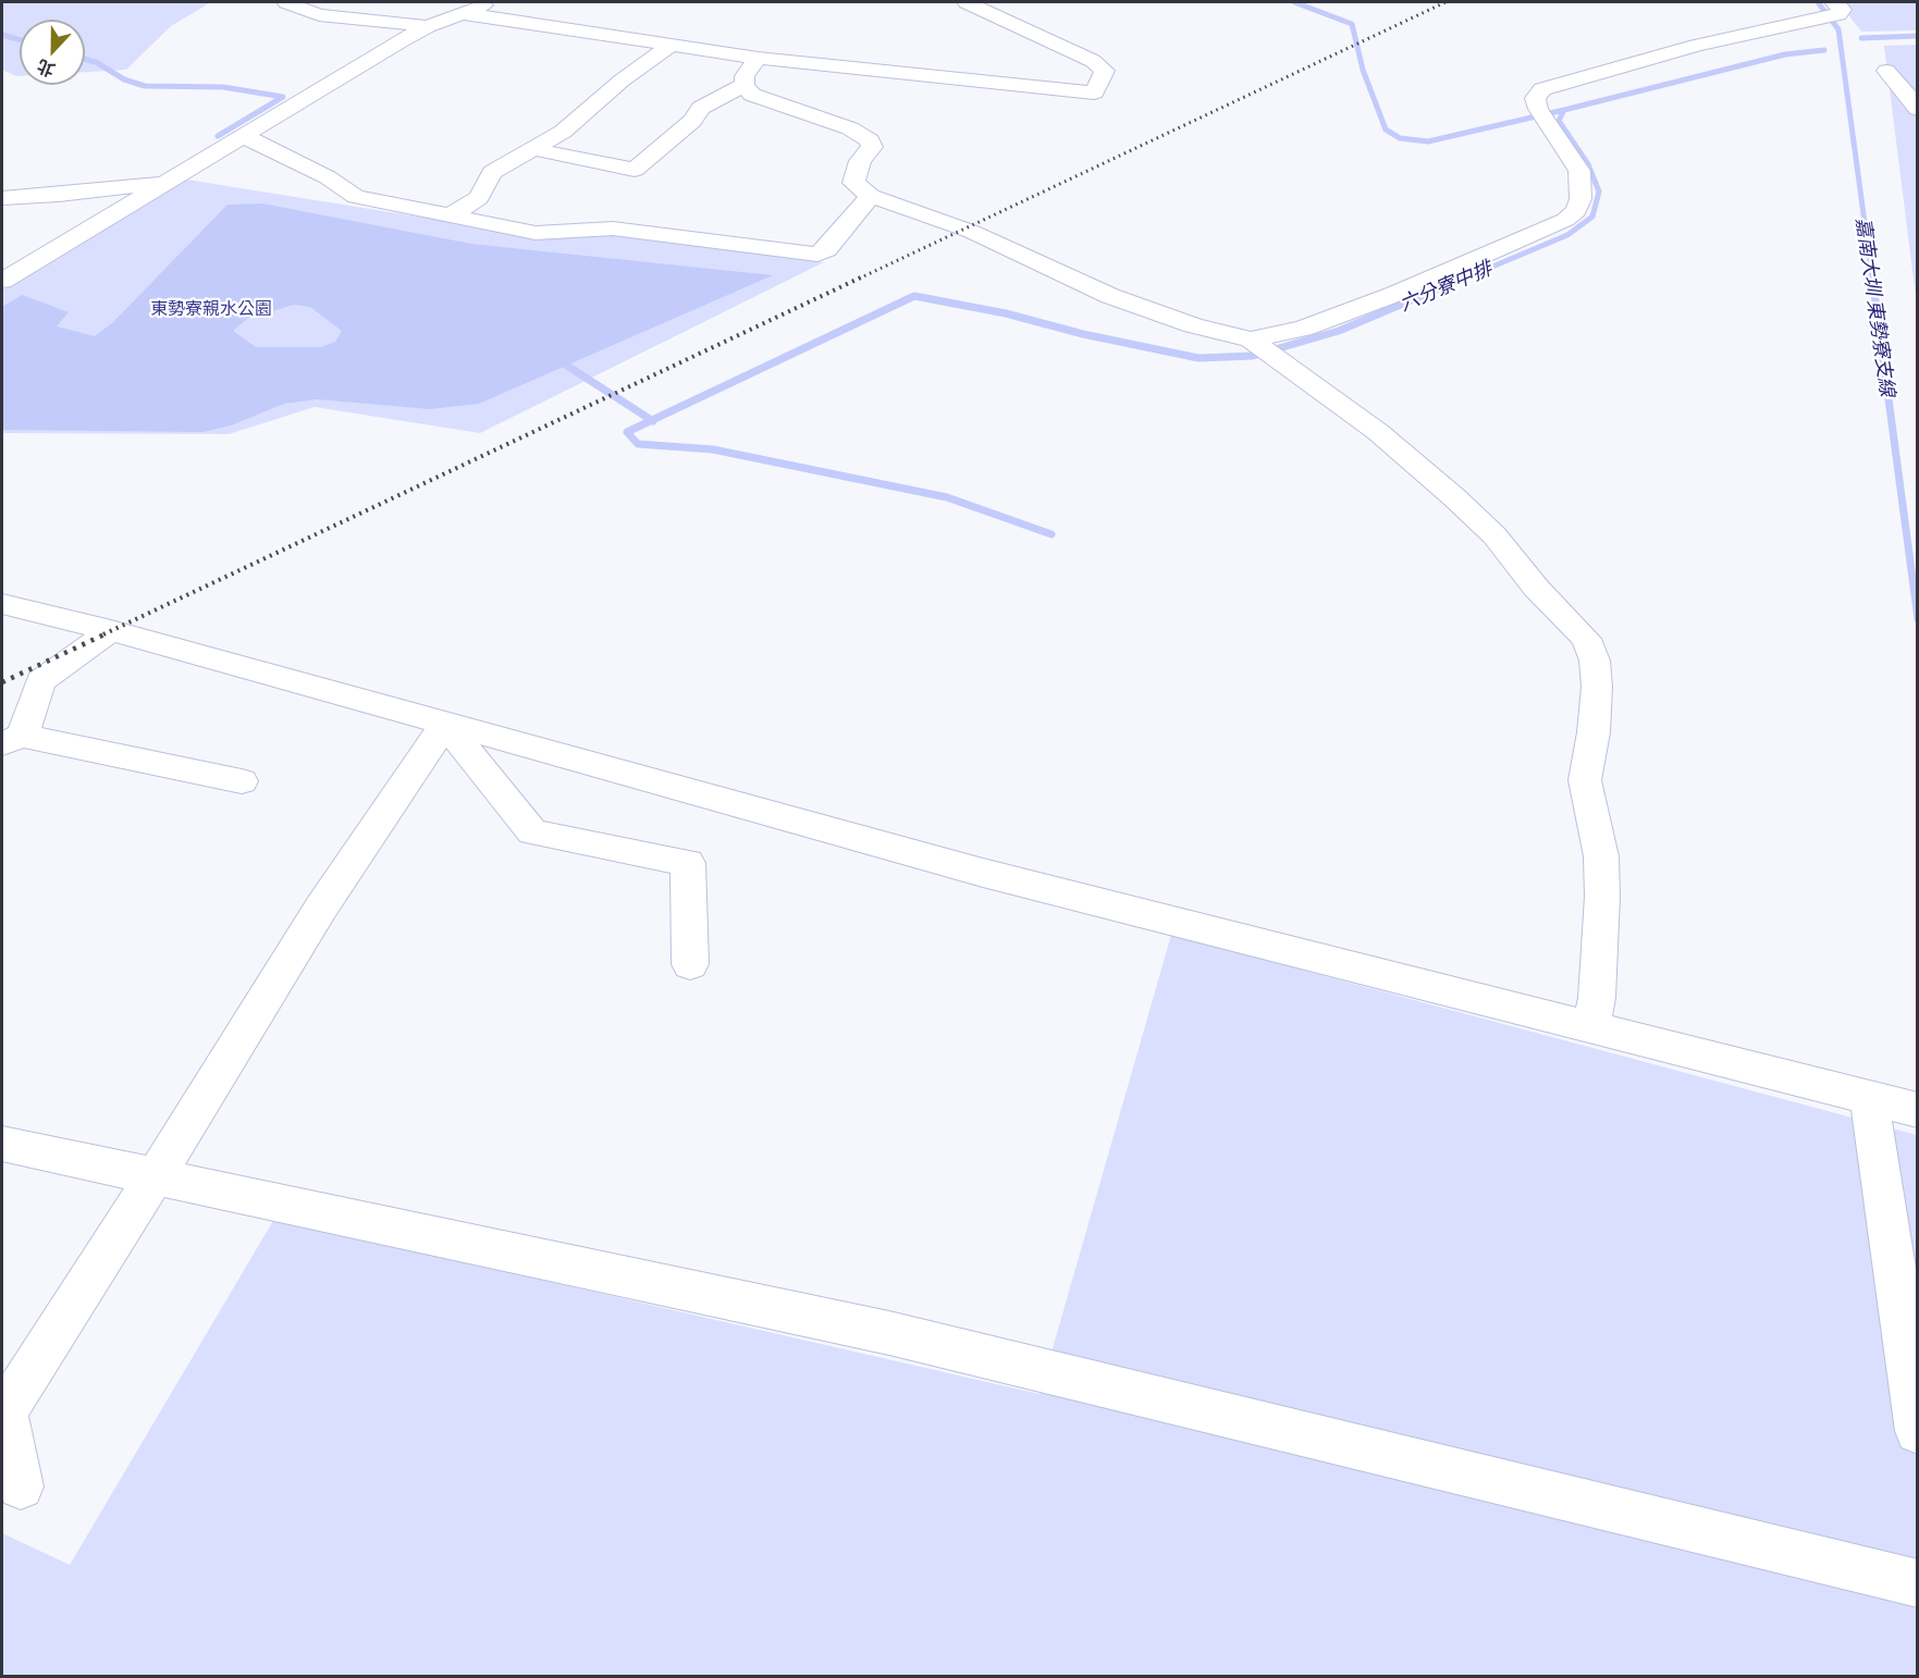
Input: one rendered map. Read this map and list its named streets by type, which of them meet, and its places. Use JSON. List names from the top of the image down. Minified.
{"water":["六分寮中排","嘉南大圳 東勢寮支線"],"parks":["東勢寮親水公園"],"north":"bottom"}
